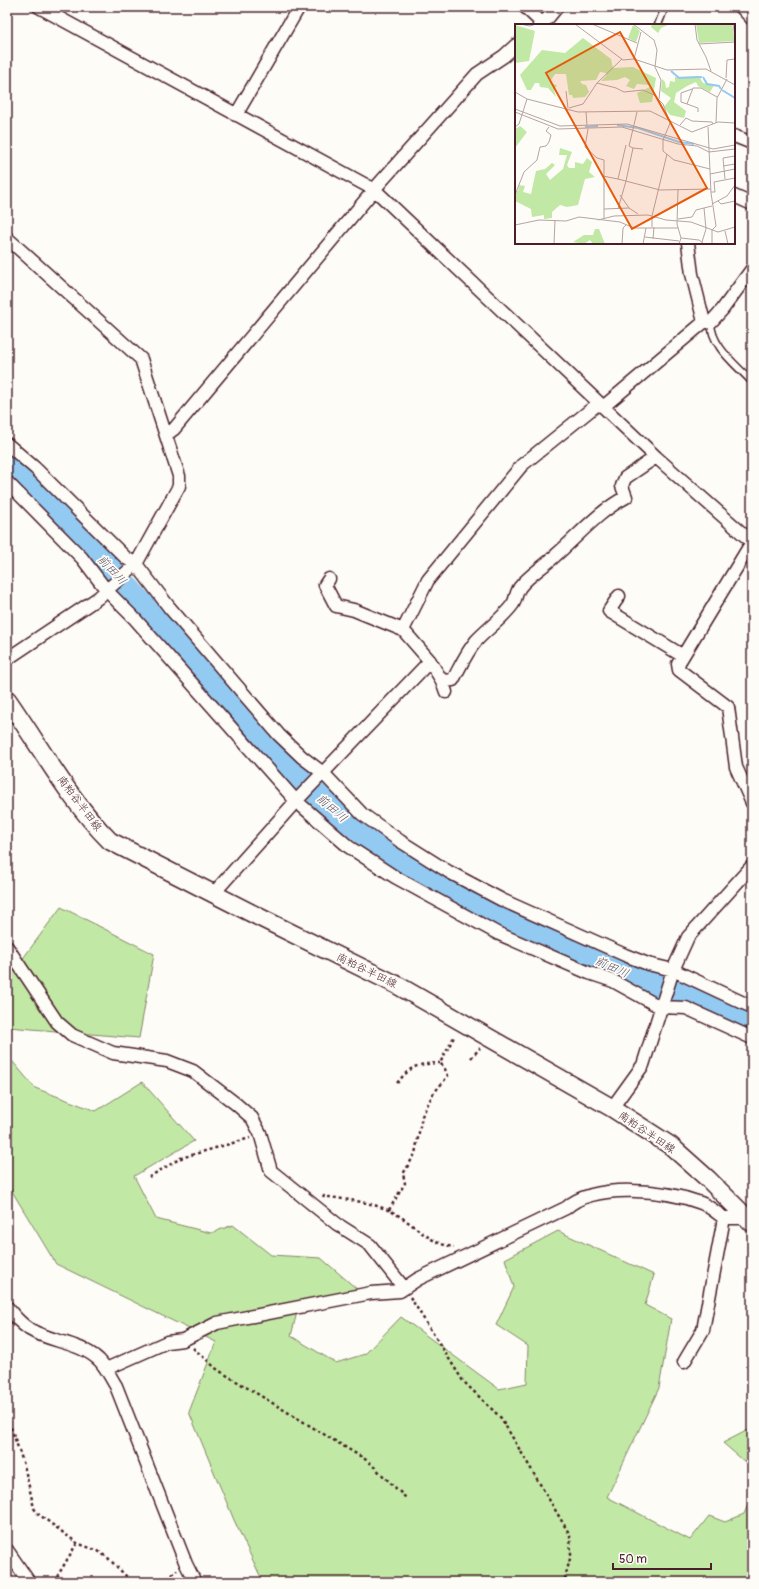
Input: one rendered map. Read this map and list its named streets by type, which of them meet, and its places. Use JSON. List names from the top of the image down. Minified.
{"streets":{"main road":["南粕谷半田線"]},"water":["前田川"],"scale_bar":"50 m"}
